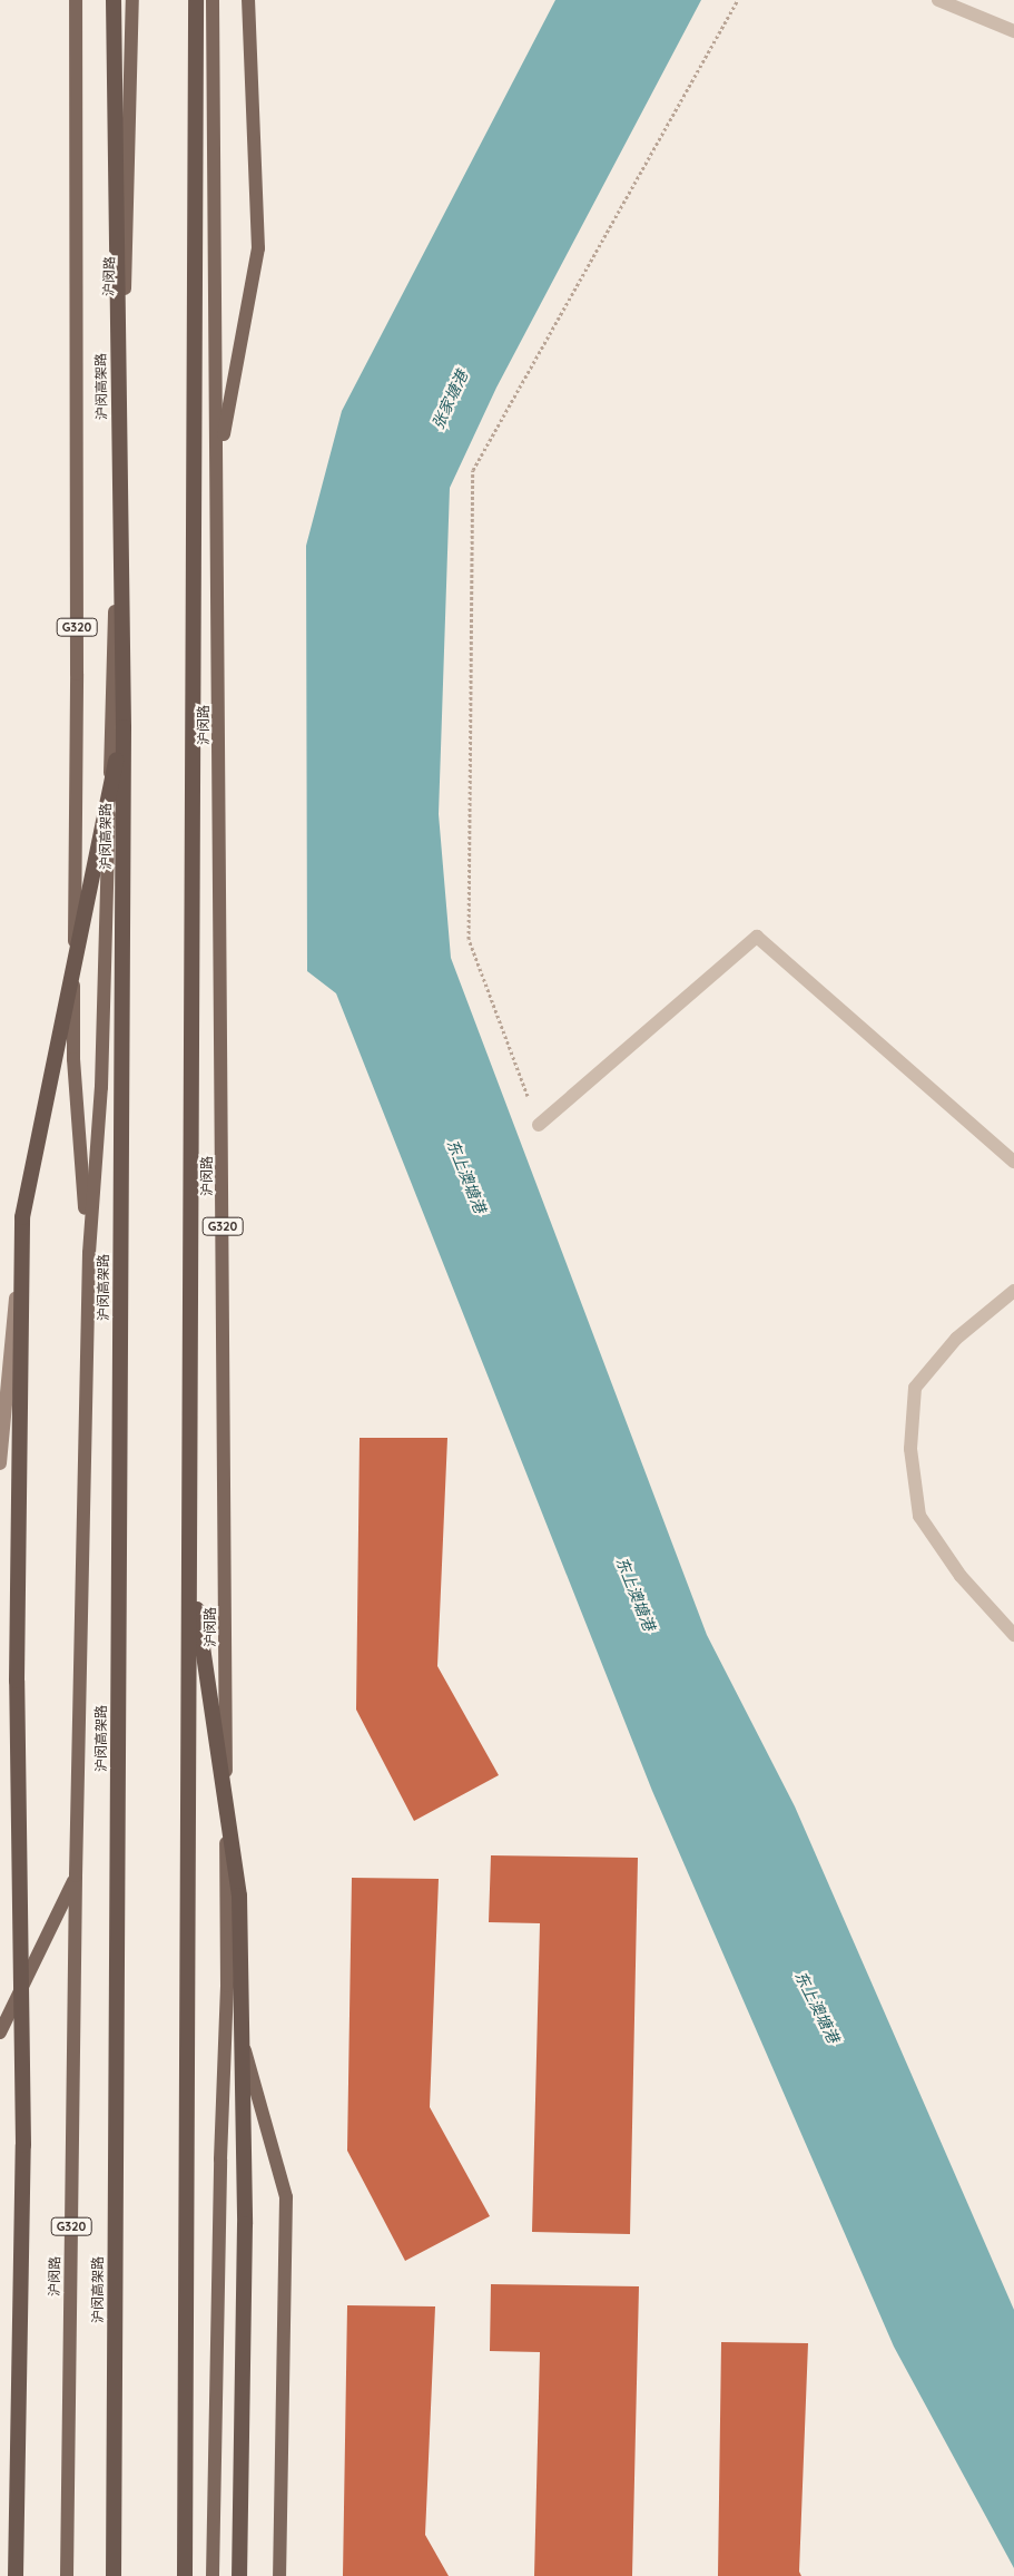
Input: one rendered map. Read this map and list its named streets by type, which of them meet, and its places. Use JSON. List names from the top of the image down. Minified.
{"streets":{"highway":["沪闵高架路"],"main road":["沪闵路","G320"]},"water":["张家塘港","东上澳塘港"]}
